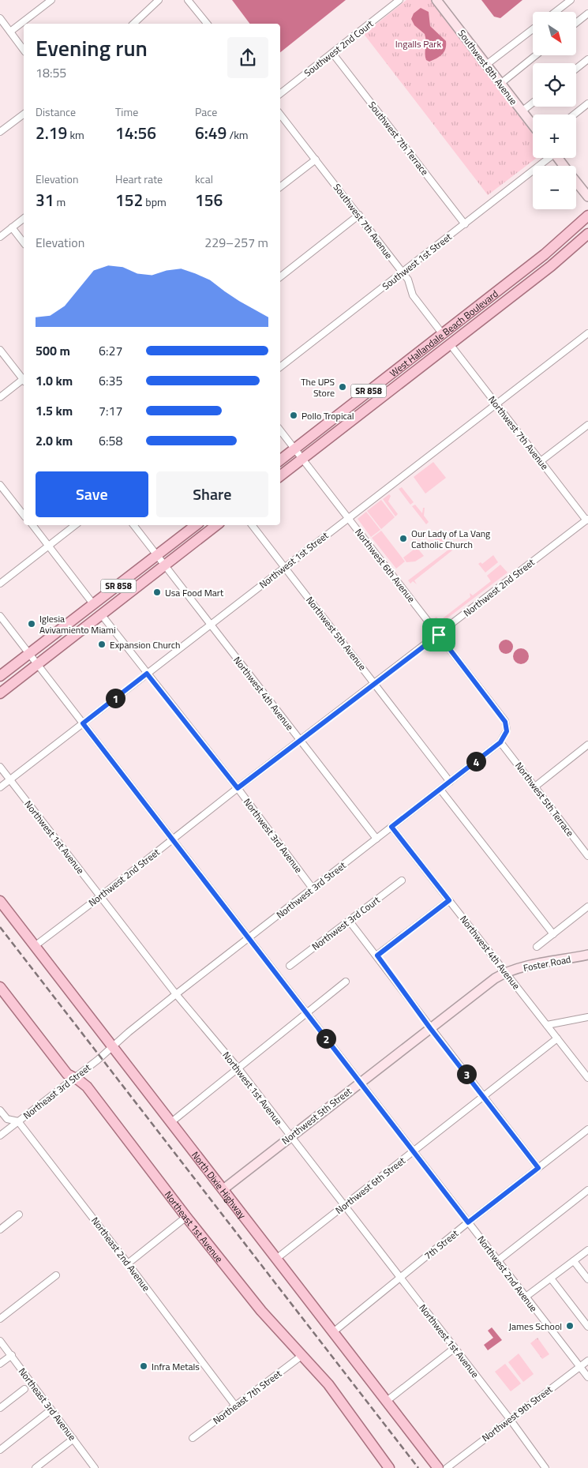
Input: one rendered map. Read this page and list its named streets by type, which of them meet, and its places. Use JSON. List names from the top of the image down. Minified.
{"streets":{"main road":["West Hallandale Beach Boulevard","SR 858","North Dixie Highway","Northeast 1st Avenue"],"street":["Southwest 2nd Court","Southwest 8th Avenue","Southwest 7th Terrace","Southwest 7th Avenue","Southwest 1st Street","Northwest 7th Avenue","Northwest 1st Street","Northwest 6th Avenue","Northwest 2nd Street","Northwest 5th Avenue","Northwest 4th Avenue","Northwest 5th Terrace","Northwest 3rd Avenue","Northwest 1st Avenue","Northwest 3rd Street","Northwest 3rd Court","Foster Road","Northeast 3rd Street","Northwest 5th Street","Northwest 6th Street","7th Street","Northeast 2nd Avenue","Northwest 2nd Avenue","Northeast 7th Street","Northeast 3rd Avenue","Northwest 9th Street"]},"crossings":[["Southwest 2nd Court","Southwest 7th Terrace"],["Southwest 7th Terrace","Southwest 1st Street"],["Southwest 7th Avenue","Southwest 1st Street"],["Southwest 7th Avenue","West Hallandale Beach Boulevard"],["West Hallandale Beach Boulevard","Northwest 7th Avenue"],["West Hallandale Beach Boulevard","Northwest 6th Avenue"],["SR 858","Northwest 4th Avenue"],["SR 858","Northwest 3rd Avenue"],["SR 858","Northwest 2nd Avenue"],["Northwest 7th Avenue","Northwest 1st Street"],["Northwest 7th Avenue","Northwest 2nd Street"],["Northwest 1st Street","Northwest 6th Avenue"],["Northwest 1st Street","Northwest 5th Avenue"],["Northwest 1st Street","Northwest 4th Avenue"],["Northwest 1st Street","Northwest 3rd Avenue"],["Northwest 1st Street","Northwest 1st Avenue"],["Northwest 1st Street","Northwest 2nd Avenue"],["Northwest 6th Avenue","Northwest 2nd Street"],["Northwest 6th Avenue","Northwest 3rd Street"],["Northwest 2nd Street","Northwest 5th Avenue"],["Northwest 2nd Street","Northwest 4th Avenue"],["Northwest 2nd Street","Northwest 3rd Avenue"],["Northwest 2nd Street","Northwest 1st Avenue"],["Northwest 2nd Street","North Dixie Highway"],["Northwest 2nd Street","Northwest 2nd Avenue"],["Northwest 5th Avenue","Northwest 3rd Street"],["Northwest 4th Avenue","Northwest 3rd Street"],["Northwest 4th Avenue","Foster Road"],["Northwest 4th Avenue","Northwest 5th Street"],["Northwest 4th Avenue","Northwest 6th Street"],["Northwest 5th Terrace","Northwest 3rd Street"],["Northwest 3rd Avenue","Northwest 3rd Street"],["Northwest 1st Avenue","Northwest 3rd Street"],["Northwest 1st Avenue","Northwest 5th Street"],["Northwest 1st Avenue","Northwest 6th Street"],["Northwest 1st Avenue","7th Street"],["Northwest 1st Avenue","Northwest 9th Street"],["Northwest 3rd Street","Northeast 3rd Street"],["Northwest 3rd Street","North Dixie Highway"],["Northwest 3rd Street","Northwest 2nd Avenue"],["Foster Road","Northwest 5th Street"],["Northeast 3rd Street","North Dixie Highway"],["Northeast 3rd Street","Northeast 1st Avenue"],["Northeast 3rd Street","Northeast 2nd Avenue"],["Northwest 5th Street","North Dixie Highway"],["Northwest 5th Street","Northwest 2nd Avenue"],["North Dixie Highway","Northwest 6th Street"],["North Dixie Highway","7th Street"],["Northwest 6th Street","Northwest 2nd Avenue"],["Northeast 1st Avenue","Northeast 7th Street"],["7th Street","Northwest 2nd Avenue"],["Northeast 2nd Avenue","Northeast 7th Street"],["Northwest 2nd Avenue","Northwest 9th Street"]],"parks":["Ingalls Park"],"places":["The UPS Store","Pollo Tropical","Our Lady of La Vang Catholic Church","Usa Food Mart","Iglesia Avivamiento Miami","Expansion Church","James School","Infra Metals"],"north":"bottom right","page":{"map_buttons":["+","−"],"heading":["Evening run","18:55"],"stats":[["Distance","2.19 km"],["Time","14:56"],["Pace","6:49 /km"],["Elevation","31 m"],["Heart rate","152 bpm"],["kcal","156"]],"chart":["Elevation","229–257 m"],"list":[{"name":"500 m","note":"6:27"},{"name":"1.0 km","note":"6:35"},{"name":"1.5 km","note":"7:17"},{"name":"2.0 km","note":"6:58"}],"buttons":["Save","Share"],"pins":["1","4","2","3"]}}
